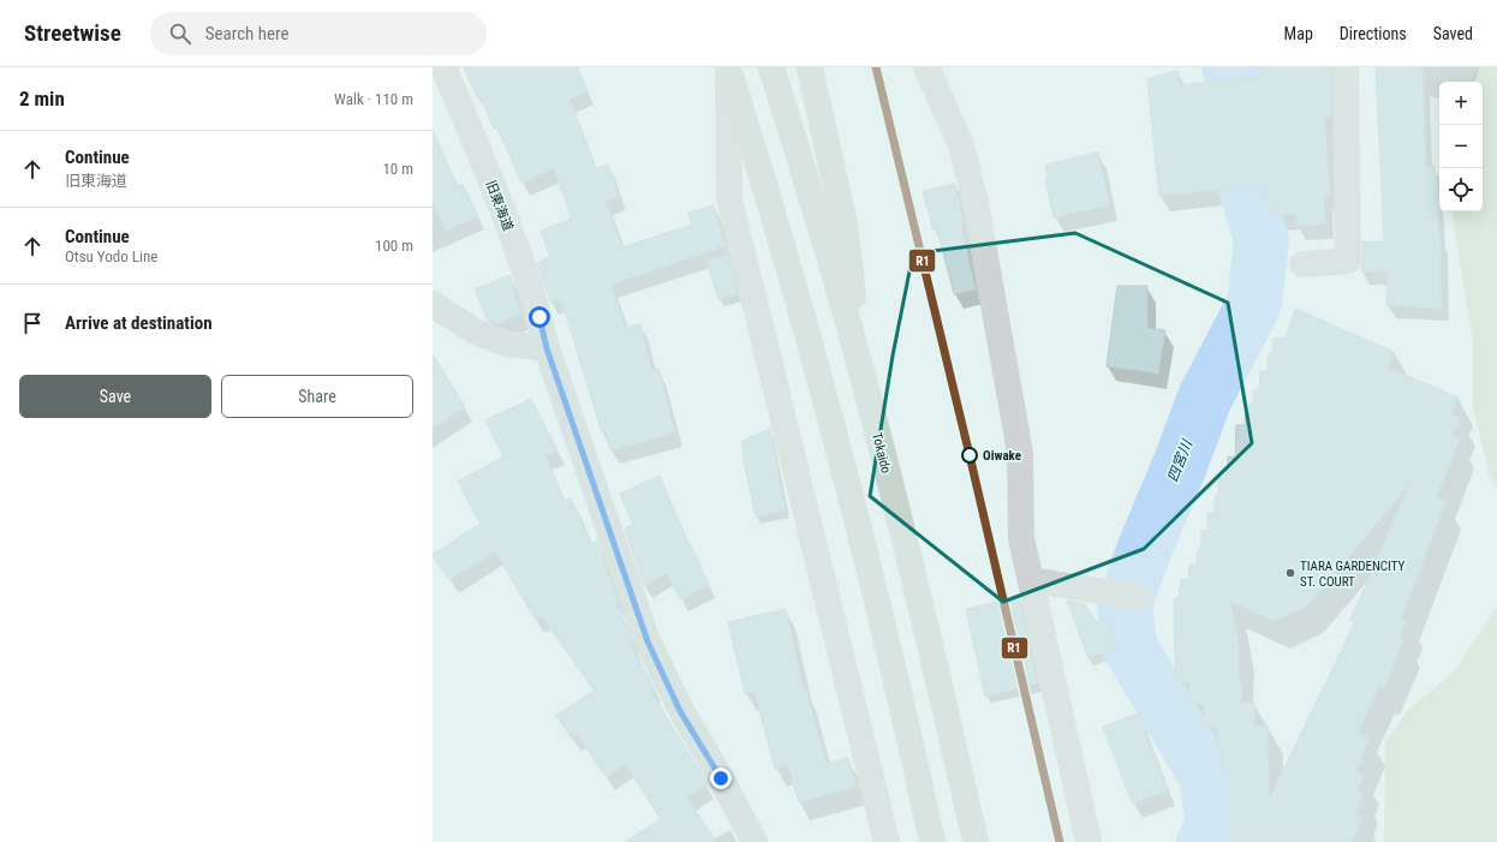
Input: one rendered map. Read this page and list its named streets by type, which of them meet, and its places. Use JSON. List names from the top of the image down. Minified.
{"streets":{"highway":["Tokaido"],"street":["旧東海道"]},"water":["四宮川"],"places":["Oiwake","TIARA GARDENCITY ST. COURT"],"lines":["transit line R1"],"page":{"header":"Streetwise","search":"Search here","nav":["Map","Directions","Saved"],"heading":["2 min","Walk · 110 m"],"map_buttons":["+","−"],"list":[["Continue","旧東海道","10 m"],["Continue","Otsu Yodo Line","100 m"],"Arrive at destination"],"buttons":["Save","Share"]}}
